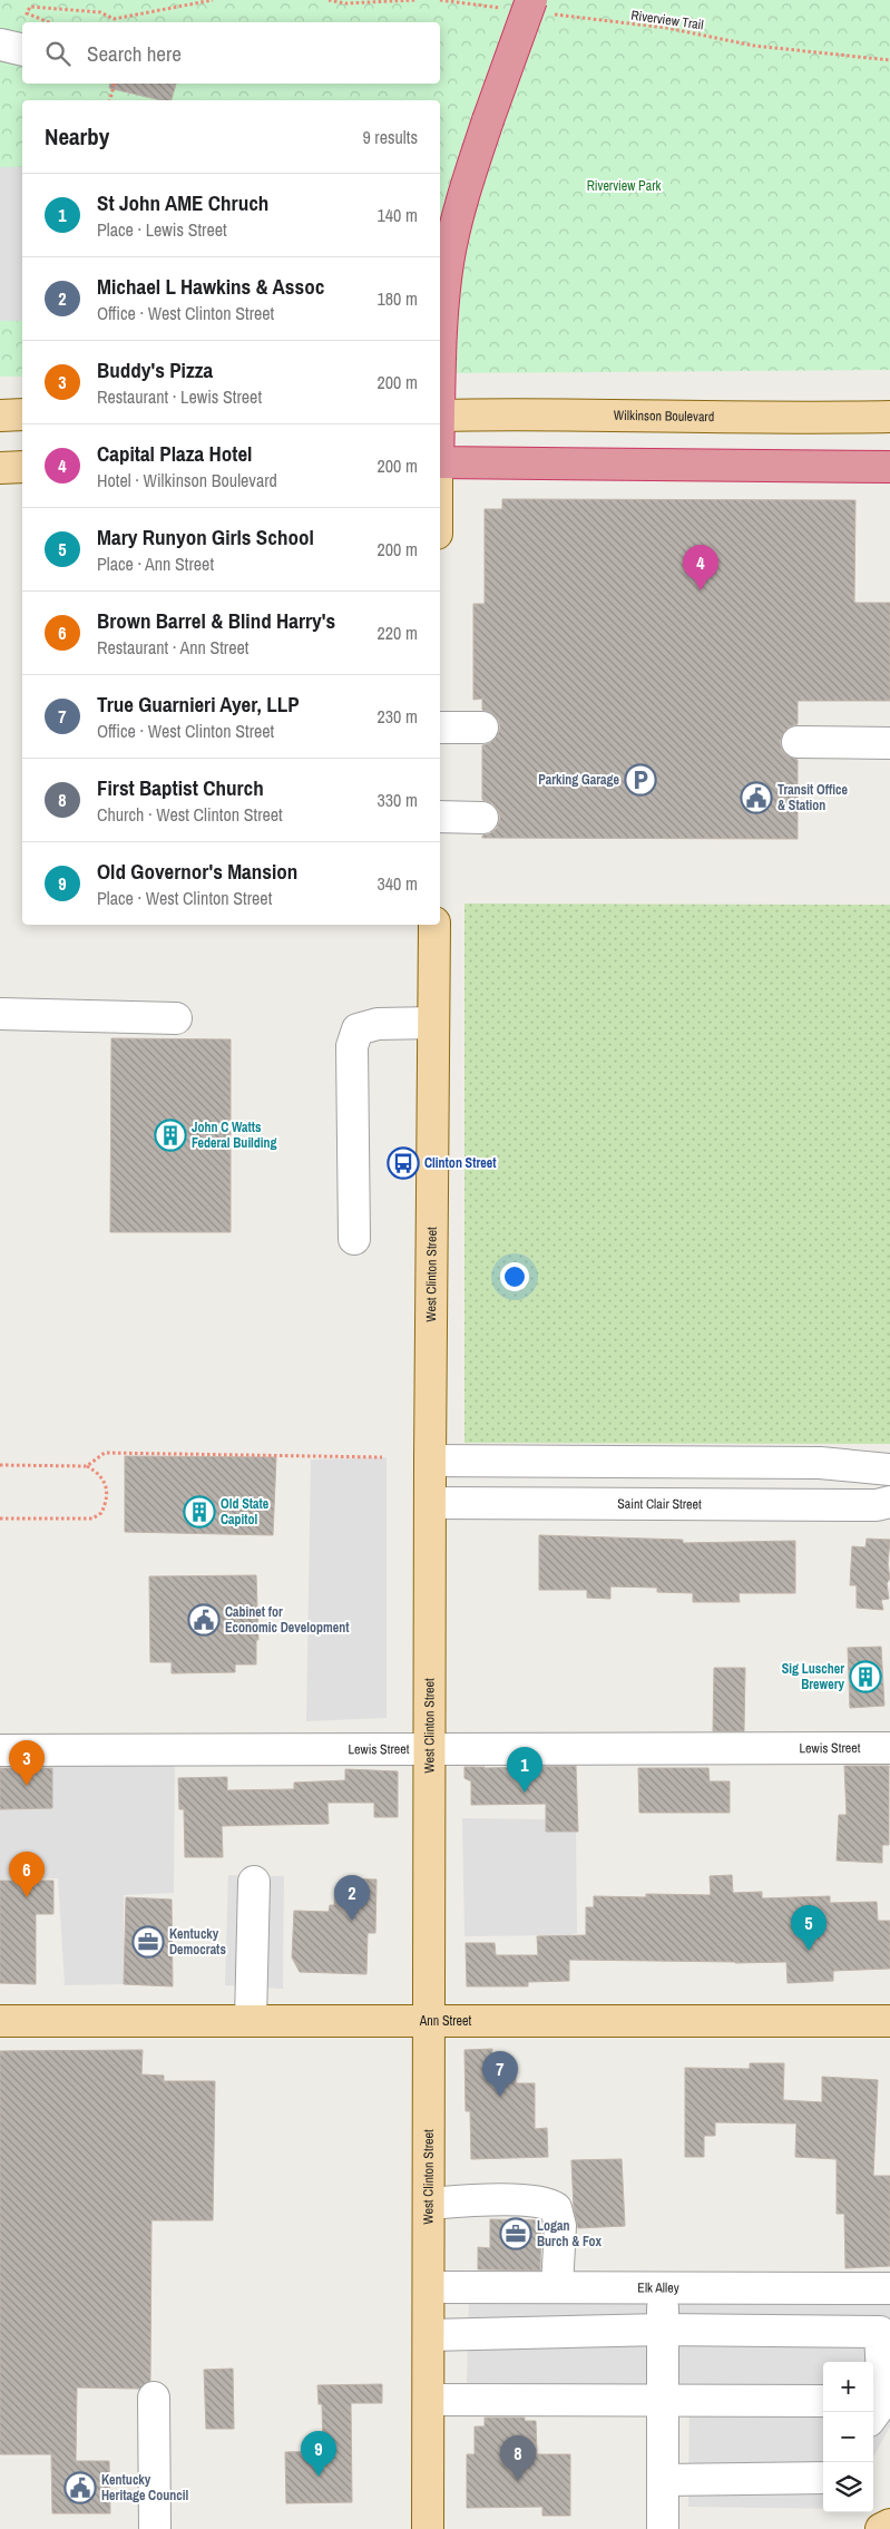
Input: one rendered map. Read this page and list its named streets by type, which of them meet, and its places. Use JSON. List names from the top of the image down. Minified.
{"streets":{"main road":["Wilkinson Boulevard","West Clinton Street","Ann Street"],"street":["Saint Clair Street","Lewis Street","Elk Alley"],"path":["Riverview Trail"]},"crossings":[["West Clinton Street","Saint Clair Street"],["West Clinton Street","Lewis Street"],["West Clinton Street","Ann Street"],["West Clinton Street","Elk Alley"]],"parks":["Riverview Park"],"places":{"parking":["Parking Garage"],"public building":["Transit Office & Station","Cabinet for Economic Development","Kentucky Heritage Council"],"building":["John C Watts Federal Building","Old State Capitol","Sig Luscher Brewery"],"bus stop":["Clinton Street"],"office":["Kentucky Democrats","Logan Burch & Fox"]},"page":{"search":"Search here","heading":["Nearby","9 results"],"list":[{"mark":"1","name":"St John AME Chruch","note":"Place · Lewis Street","value":"140 m"},{"mark":"2","name":"Michael L Hawkins & Assoc","note":"Office · West Clinton Street","value":"180 m"},{"mark":"3","name":"Buddy's Pizza","note":"Restaurant · Lewis Street","value":"200 m"},{"mark":"4","name":"Capital Plaza Hotel","note":"Hotel · Wilkinson Boulevard","value":"200 m"},{"mark":"5","name":"Mary Runyon Girls School","note":"Place · Ann Street","value":"200 m"},{"mark":"6","name":"Brown Barrel & Blind Harry's","note":"Restaurant · Ann Street","value":"220 m"},{"mark":"7","name":"True Guarnieri Ayer, LLP","note":"Office · West Clinton Street","value":"230 m"},{"mark":"8","name":"First Baptist Church","note":"Church · West Clinton Street","value":"330 m"},{"mark":"9","name":"Old Governor's Mansion","note":"Place · West Clinton Street","value":"340 m"}],"pins":["4","3","1","6","2","5","7","9","8"],"map_buttons":["+","−"]}}
